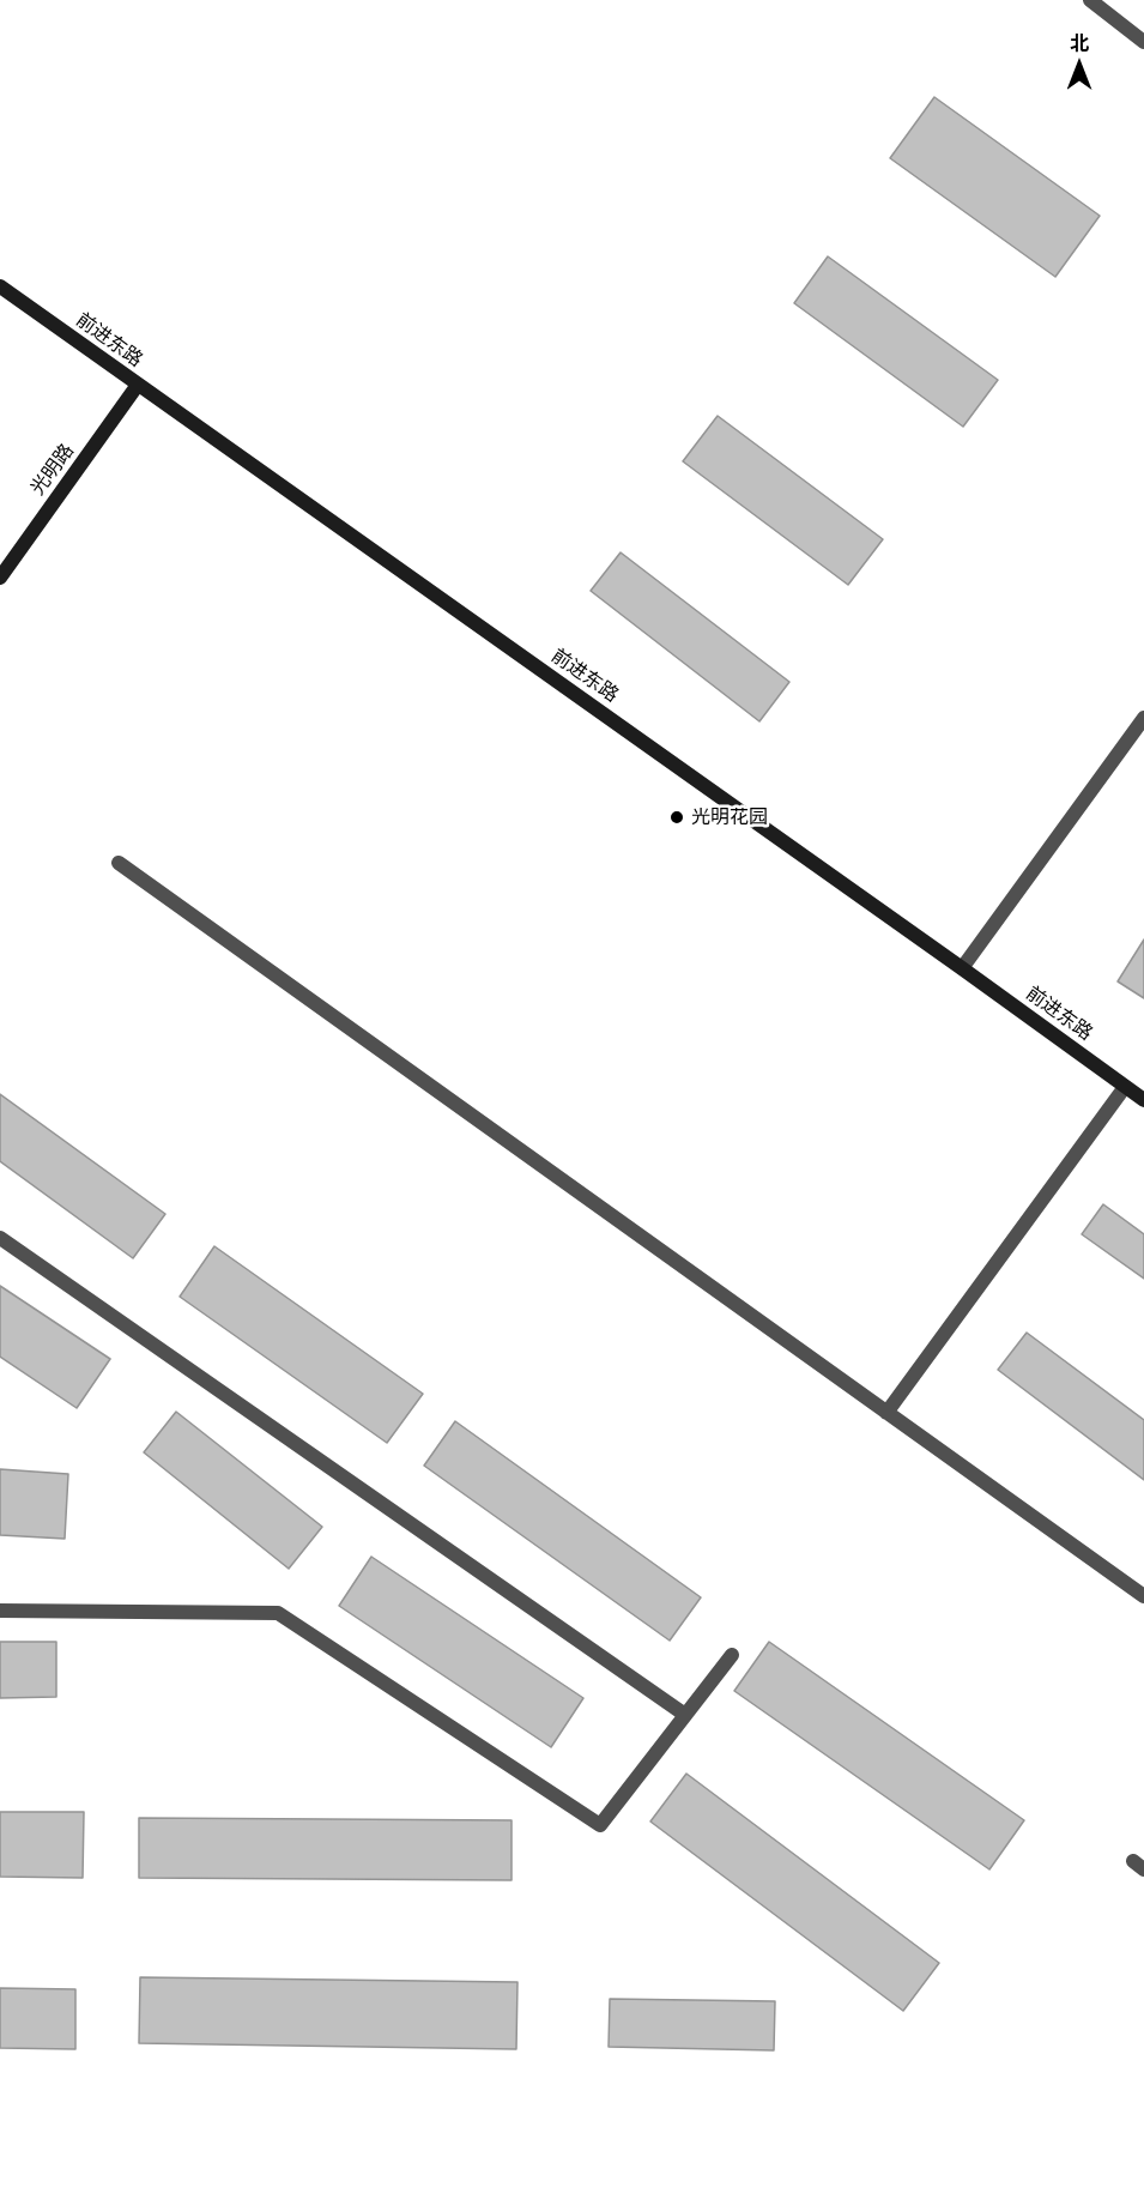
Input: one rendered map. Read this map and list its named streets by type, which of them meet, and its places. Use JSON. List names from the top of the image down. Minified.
{"streets":{"main road":["前进东路","光明路"]},"crossings":[["前进东路","光明路"]],"places":["光明花园"],"north":"top"}
